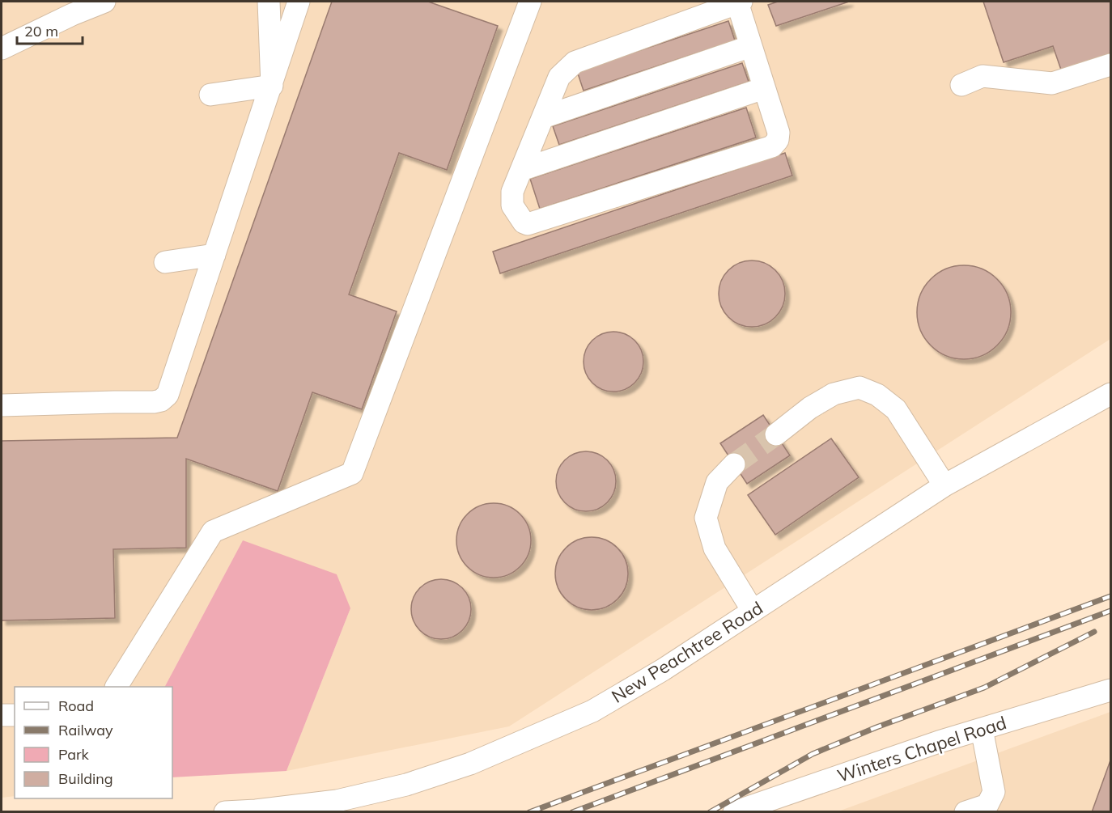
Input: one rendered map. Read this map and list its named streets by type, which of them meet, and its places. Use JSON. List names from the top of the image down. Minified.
{"streets":{"street":["New Peachtree Road","Winters Chapel Road"]},"legend":["Road","Railway","Park","Building"],"scale_bar":"20 m"}
